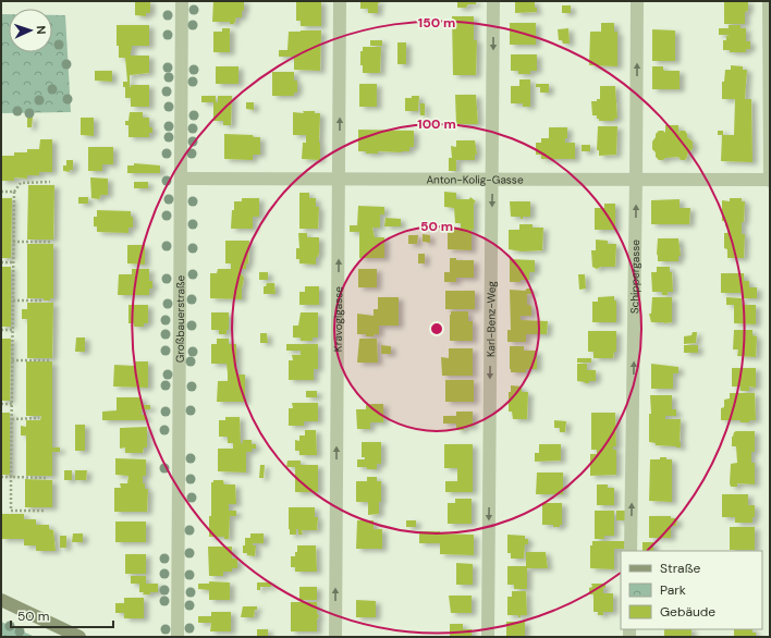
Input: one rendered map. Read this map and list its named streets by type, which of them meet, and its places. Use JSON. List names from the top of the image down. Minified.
{"streets":{"street":["Anton-Kolig-Gasse","Schippergasse","Großbauerstraße","Kravoglgasse","Karl-Benz-Weg"]},"crossings":[["Anton-Kolig-Gasse","Schippergasse"],["Anton-Kolig-Gasse","Großbauerstraße"],["Anton-Kolig-Gasse","Kravoglgasse"],["Anton-Kolig-Gasse","Karl-Benz-Weg"]],"one_way":["Schippergasse","Kravoglgasse","Karl-Benz-Weg"],"legend":["Straße","Park","Gebäude"],"scale_bar":"50 m","north":"right","rings":["150 m","100 m","50 m"]}
